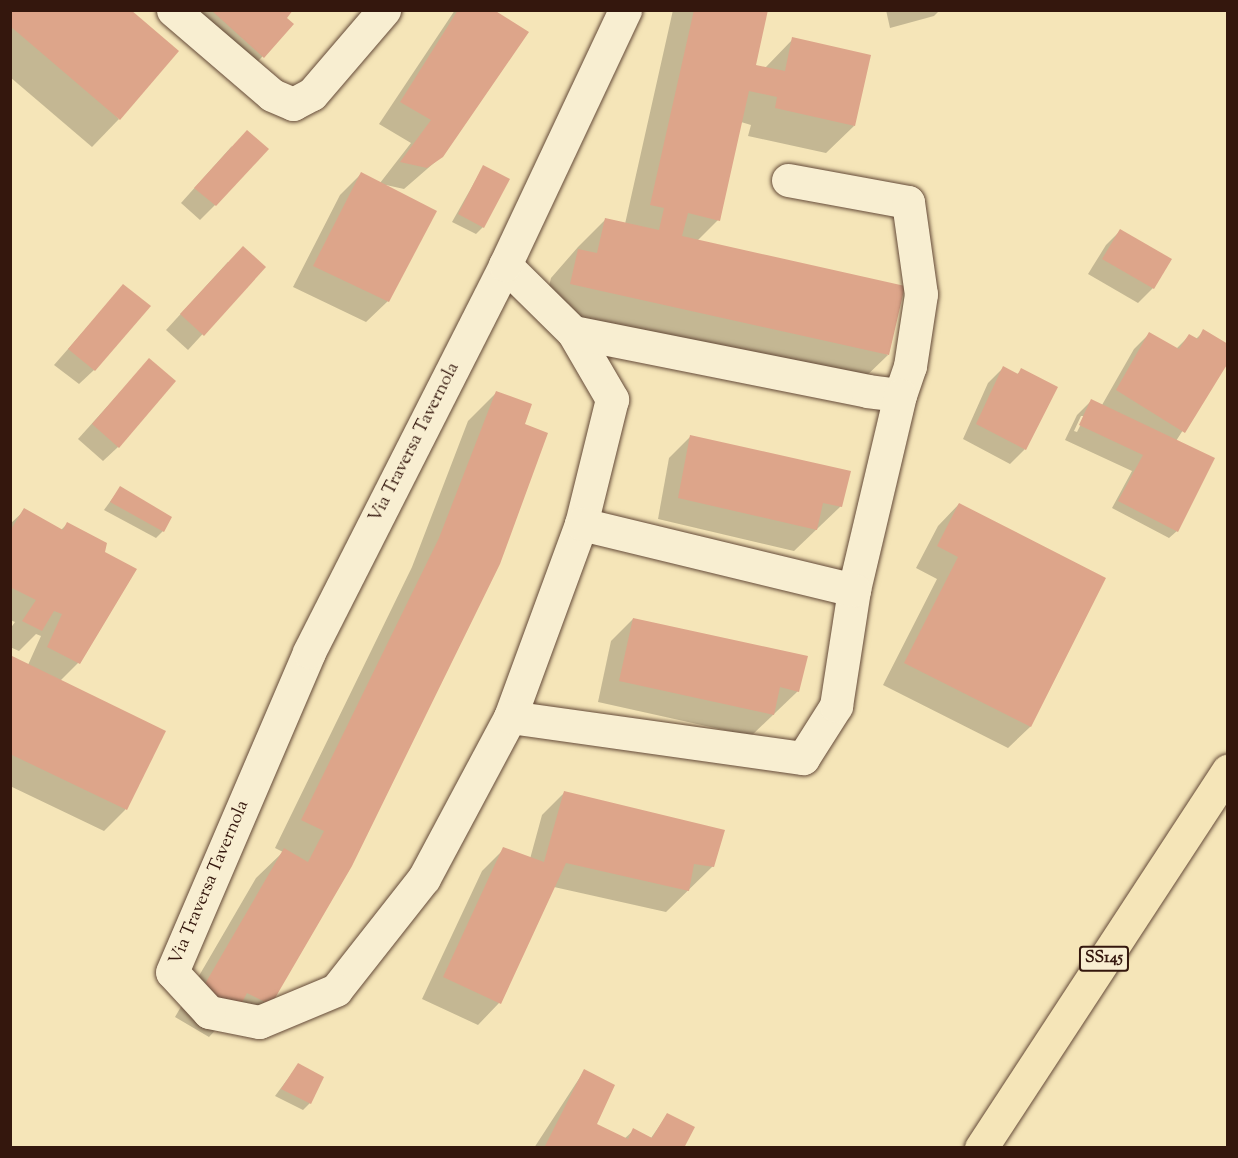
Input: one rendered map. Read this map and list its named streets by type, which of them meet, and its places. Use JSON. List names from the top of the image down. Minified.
{"streets":{"highway":["SS145"],"street":["Via Traversa Tavernola"]}}
